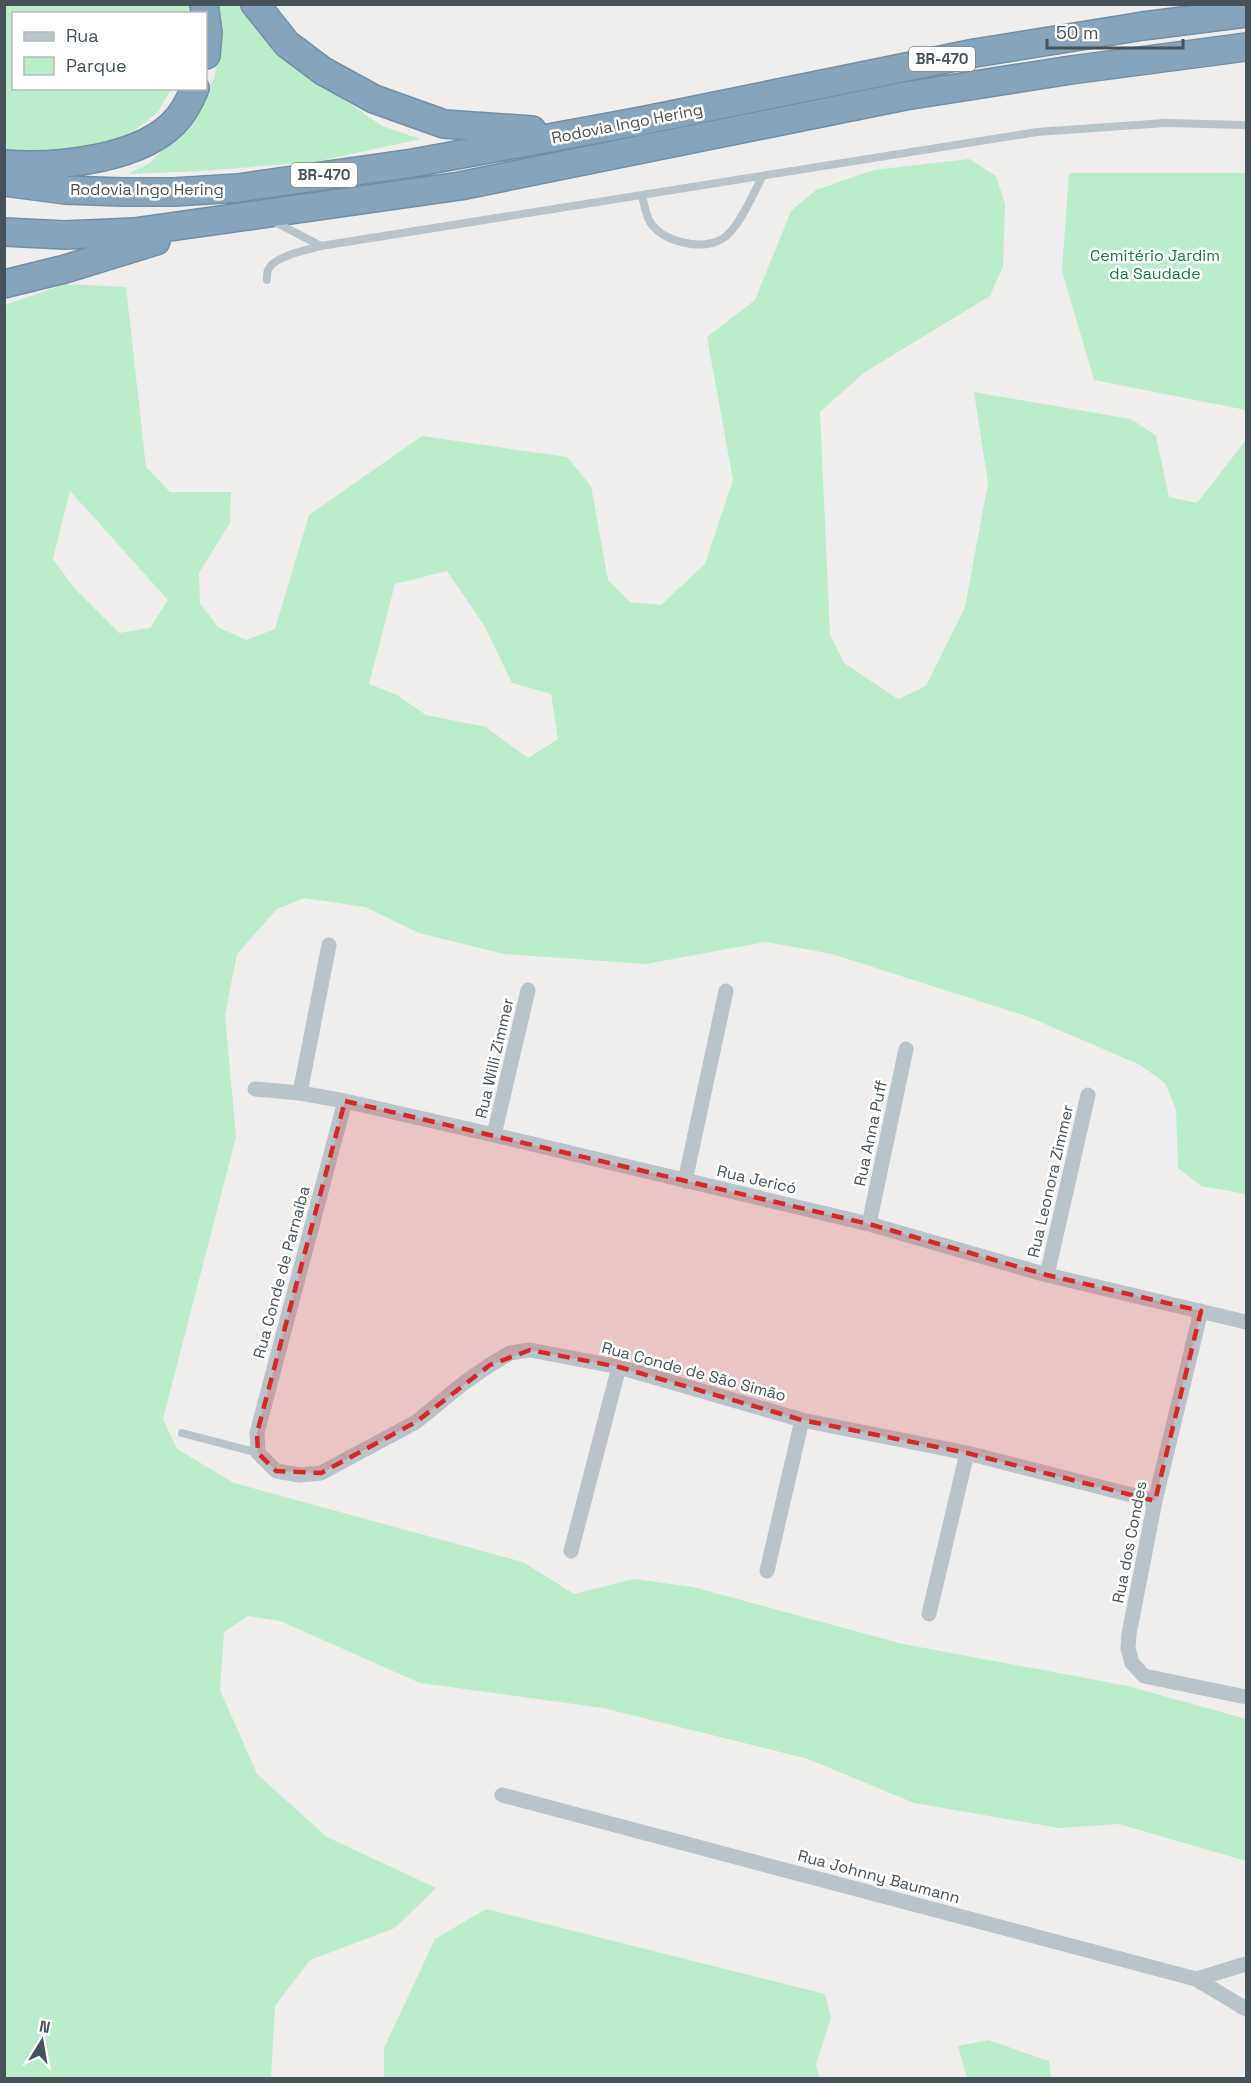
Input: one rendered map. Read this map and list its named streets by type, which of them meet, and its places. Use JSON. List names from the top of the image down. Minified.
{"streets":{"highway":["BR-470","Rodovia Ingo Hering"],"street":["Rua Willi Zimmer","Rua Anna Puff","Rua Jericó","Rua Leonora Zimmer","Rua Conde de Parnaíba","Rua Conde de São Simão","Rua dos Condes","Rua Johnny Baumann"]},"crossings":[["Rua Willi Zimmer","Rua Jericó"],["Rua Anna Puff","Rua Jericó"],["Rua Jericó","Rua Leonora Zimmer"],["Rua Jericó","Rua Conde de Parnaíba"],["Rua Jericó","Rua dos Condes"],["Rua Conde de Parnaíba","Rua Conde de São Simão"],["Rua Conde de São Simão","Rua dos Condes"]],"parks":["Cemitério Jardim da Saudade"],"legend":["Rua","Parque"],"scale_bar":"50 m","north":"top"}
